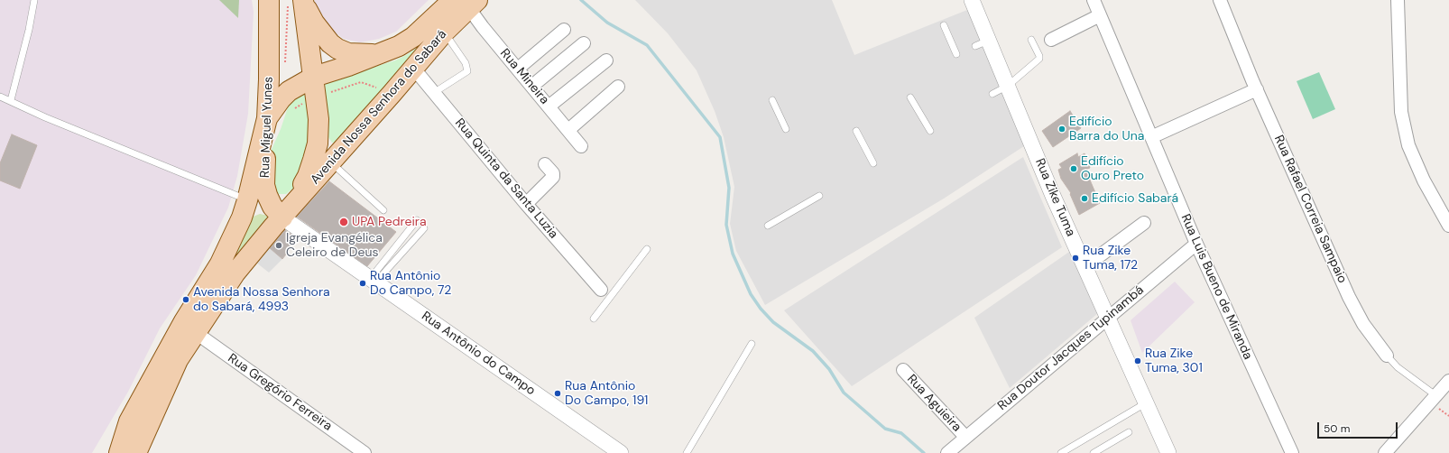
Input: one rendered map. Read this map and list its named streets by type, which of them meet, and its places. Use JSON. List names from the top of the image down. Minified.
{"streets":{"main road":["Avenida Nossa Senhora do Sabará","Rua Miguel Yunes"],"street":["Rua Mineira","Rua Quinta da Santa Luzia","Rua Zike Tuma","Rua Rafael Correia Sampaio","Rua Luis Bueno de Miranda","Rua Doutor Jacques Tupinambá","Rua Antônio do Campo","Rua Gregório Ferreira","Rua Aguieira"]},"crossings":[["Rua Mineira","Avenida Nossa Senhora do Sabará"],["Avenida Nossa Senhora do Sabará","Rua Miguel Yunes"],["Avenida Nossa Senhora do Sabará","Rua Quinta da Santa Luzia"],["Avenida Nossa Senhora do Sabará","Rua Antônio do Campo"],["Rua Miguel Yunes","Rua Antônio do Campo"],["Rua Zike Tuma","Rua Doutor Jacques Tupinambá"],["Rua Luis Bueno de Miranda","Rua Doutor Jacques Tupinambá"],["Rua Doutor Jacques Tupinambá","Rua Aguieira"]],"places":["Edifício Barra do Una","Edifício Ouro Preto","Edifício Sabará","UPA Pedreira","Igreja Evangélica Celeiro de Deus","Rua Zike Tuma, 172","Rua Antônio Do Campo, 72","Avenida Nossa Senhora do Sabará, 4993","Rua Zike Tuma, 301","Rua Antônio Do Campo, 191"],"scale_bar":"50 m"}
